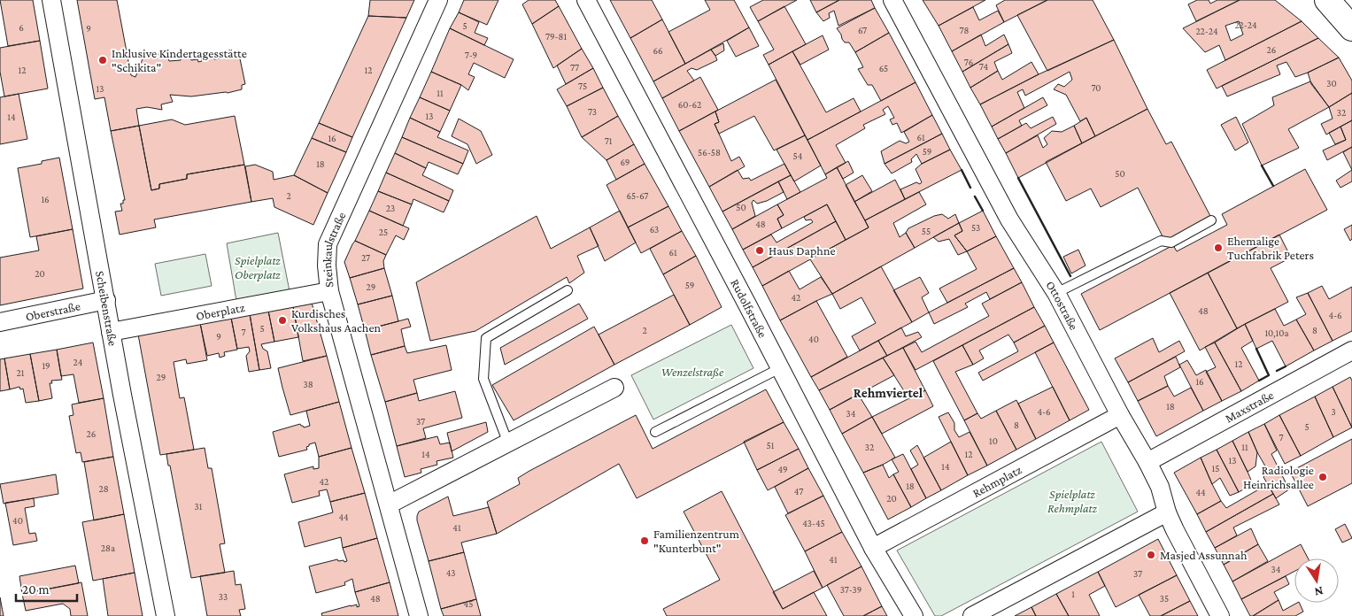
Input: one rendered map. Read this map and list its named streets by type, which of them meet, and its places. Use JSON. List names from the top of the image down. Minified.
{"streets":{"street":["Steinkaulstraße","Ottostraße","Scheibenstraße","Rudolfstraße","Oberstraße","Oberplatz","Maxstraße","Rehmplatz"]},"crossings":[["Steinkaulstraße","Oberplatz"],["Ottostraße","Maxstraße"],["Ottostraße","Rehmplatz"],["Scheibenstraße","Oberstraße"],["Scheibenstraße","Oberplatz"],["Rudolfstraße","Rehmplatz"]],"districts":["Rehmviertel"],"parks":["Spielplatz Oberplatz","Wenzelstraße","Spielplatz Rehmplatz"],"places":["Inklusive Kindertagesstätte \"Schikita\"","Ehemalige Tuchfabrik Peters","Haus Daphne","Kurdisches Volkshaus Aachen","Radiologie Heinrichsallee","Familienzentrum \"Kunterbunt\"","Masjed Assunnah"],"house_numbers":["22-24","5","6","9","67","78","22-24","79-81","26","66","7-9","76","74","77","65","12","12","30","75","70","13","11","60-62","73","32","13","14","61","16","71","59","56-58","54","69","18","50","2","65-67","16","50","23","48","53","63","55","25","61","27","20","59","29","42","48","4-6","5","2","8","7","10,10a","9","40","24","12","19","21","29","16","38","18","4-6","3","34","37","8","5","26","7","10","51","32","11","14","12","13","14","15","49","42","18","28","47","44","20","31","44","40","43-45","41","28a","41","34","43","37","37-39","1","33","48","35","45"],"scale_bar":"20 m","north":"bottom"}
